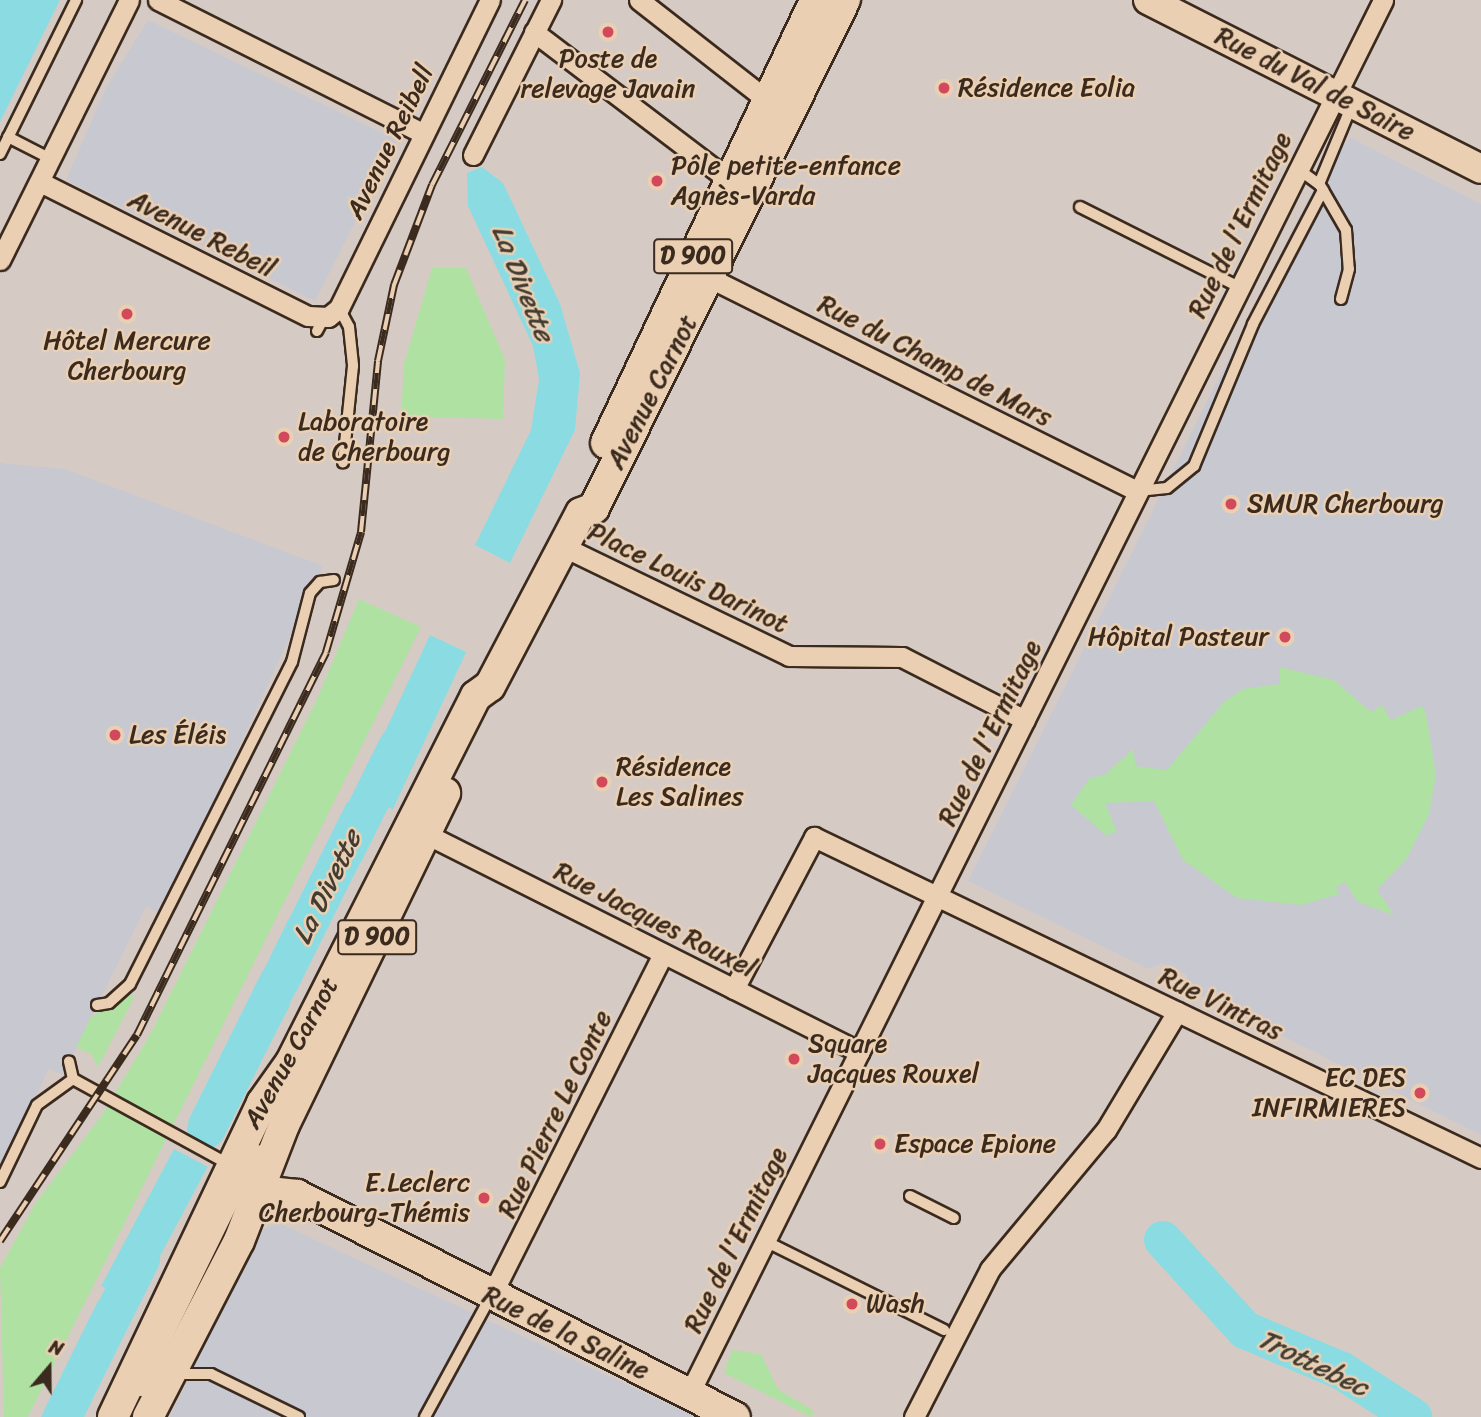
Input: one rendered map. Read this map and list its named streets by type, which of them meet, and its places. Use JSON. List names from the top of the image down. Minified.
{"streets":{"main road":["Rue du Val de Saire","D 900","Avenue Carnot","Rue de la Saline"],"street":["Avenue Reibell","Rue de l'Ermitage","Avenue Rebeil","Rue du Champ de Mars","Place Louis Darinot","Rue Jacques Rouxel","Rue Vintras","Rue Pierre Le Conte"]},"crossings":[["Rue du Val de Saire","Rue de l'Ermitage"],["Avenue Reibell","Avenue Rebeil"],["Rue de l'Ermitage","Rue du Champ de Mars"],["Rue de l'Ermitage","Place Louis Darinot"],["Rue de l'Ermitage","Rue Jacques Rouxel"],["Rue de l'Ermitage","Rue Vintras"],["Rue de l'Ermitage","Rue de la Saline"],["D 900","Avenue Carnot"],["D 900","Rue Jacques Rouxel"],["D 900","Rue de la Saline"],["Rue du Champ de Mars","Avenue Carnot"],["Avenue Carnot","Place Louis Darinot"],["Avenue Carnot","Rue de la Saline"],["Rue Jacques Rouxel","Rue Vintras"],["Rue Jacques Rouxel","Rue Pierre Le Conte"],["Rue Pierre Le Conte","Rue de la Saline"]],"water":["La Divette","Trottebec"],"places":["Poste de relevage Javain","Résidence Eolia","Pôle petite-enfance Agnès-Varda","Hôtel Mercure Cherbourg","Laboratoire de Cherbourg","SMUR Cherbourg","Hôpital Pasteur","Les Éléis","Résidence Les Salines","Square Jacques Rouxel","EC DES INFIRMIERES","Espace Epione","E.Leclerc Cherbourg-Thémis","Wash"],"north":"top"}
